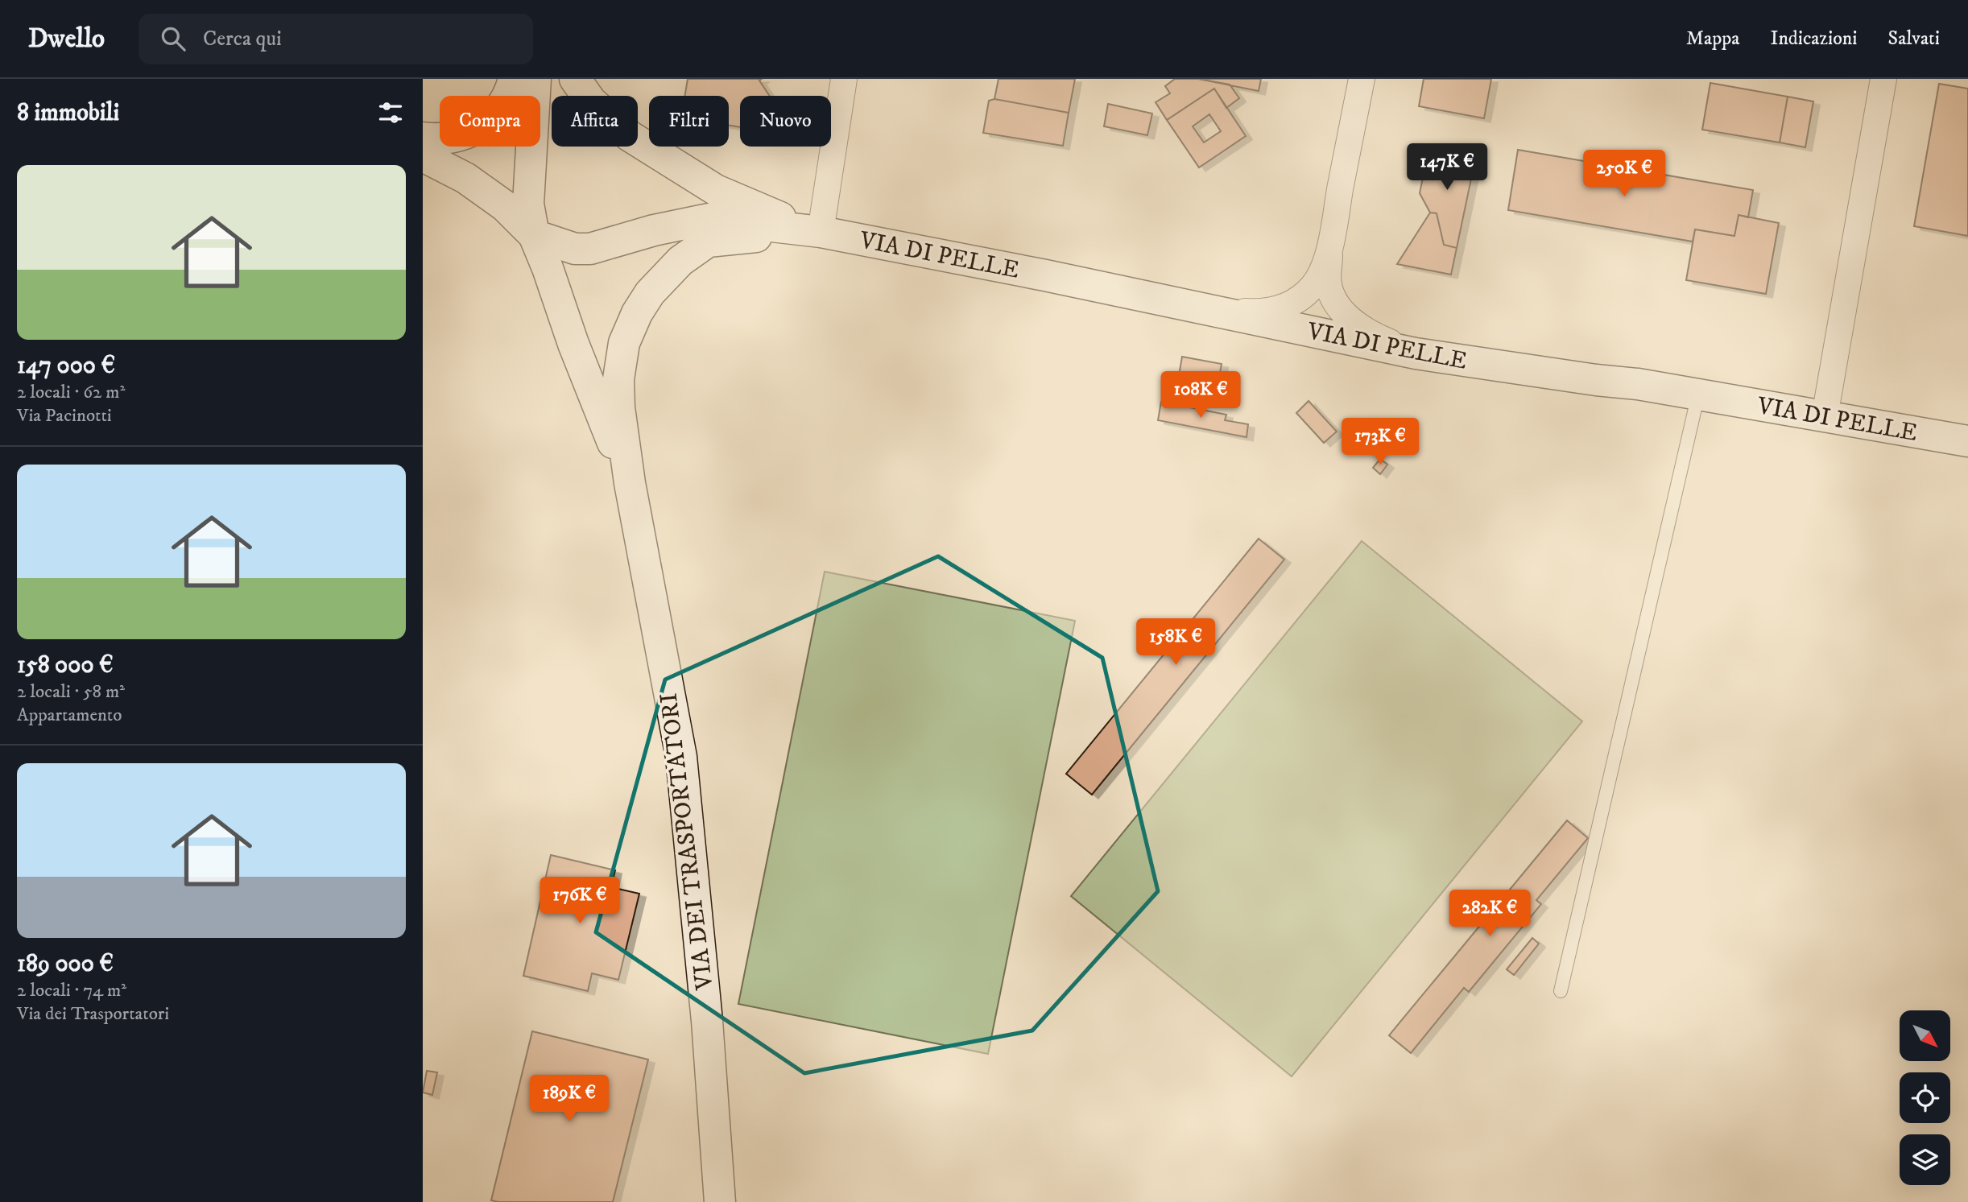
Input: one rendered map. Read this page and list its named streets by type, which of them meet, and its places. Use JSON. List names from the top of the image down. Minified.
{"streets":{"street":["VIA DI PELLE","VIA DEI TRASPORTATORI"]},"crossings":[["VIA DI PELLE","VIA DEI TRASPORTATORI"]],"north":"bottom right","page":{"header":"Dwello","search":"Cerca qui","nav":["Mappa","Indicazioni","Salvati"],"heading":"8 immobili","chip":["Compra","Affitta","Filtri","Nuovo"],"price":["147K €","250K €","108K €","173K €","158K €","176K €","282K €","189K €"],"list":[{"name":"147 000 €","note":"2 locali · 62 m² · Via Pacinotti"},{"name":"158 000 €","note":"2 locali · 58 m² · Appartamento"},{"name":"189 000 €","note":"2 locali · 74 m² · Via dei Trasportatori"}]}}
